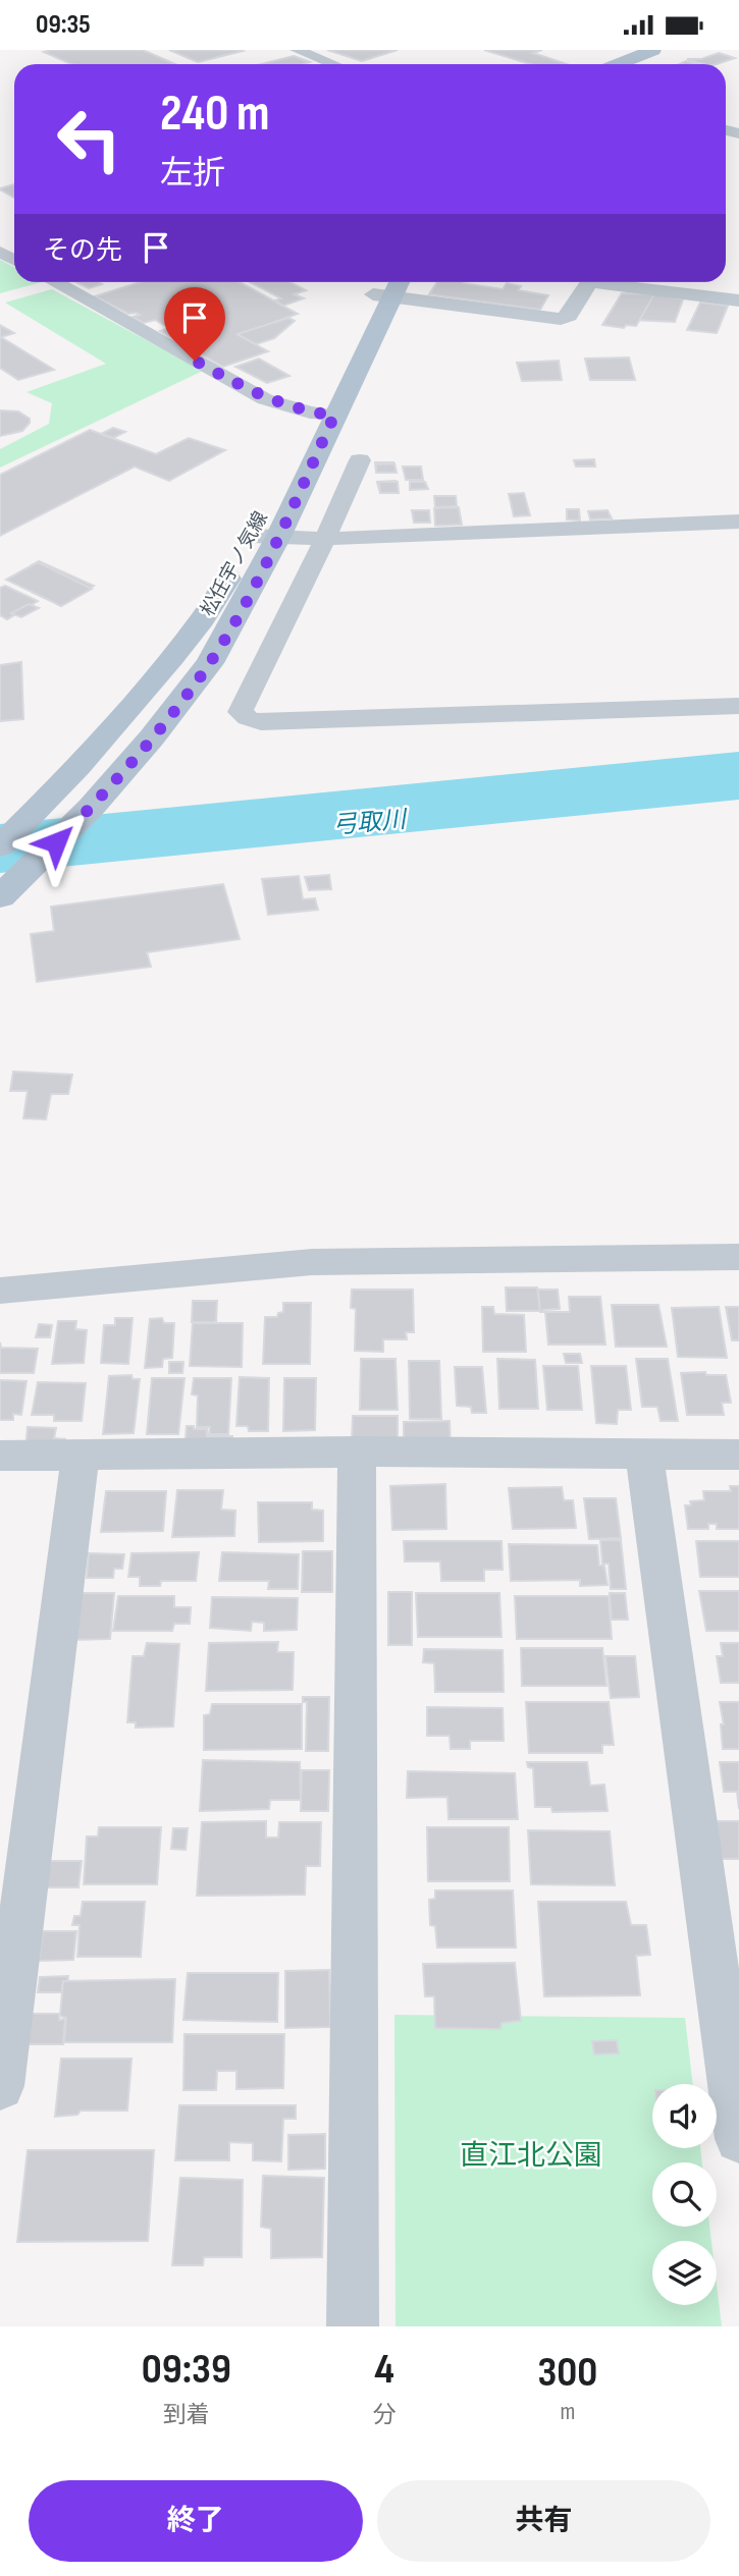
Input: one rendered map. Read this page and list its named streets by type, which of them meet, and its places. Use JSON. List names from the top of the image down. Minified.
{"streets":{"main road":["松任宇ノ気線"]},"water":["弓取川"],"parks":["直江北公園"],"page":{"status":"09:35","turn":["240 m","左折"],"then":"その先","eta":["09:39","到着","4","分","300","m"],"buttons":["終了","共有"]}}
